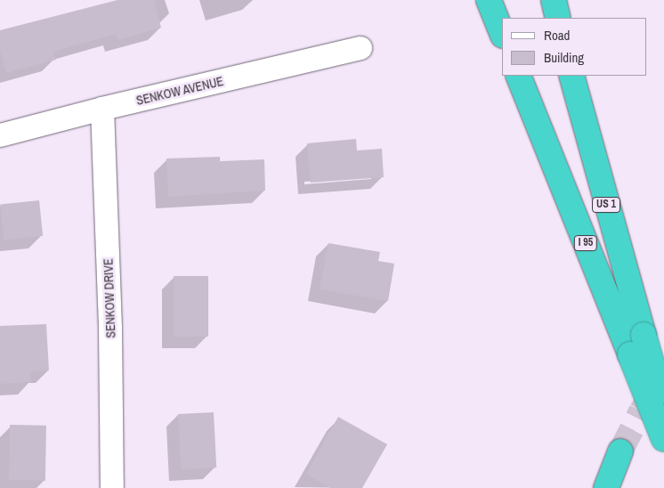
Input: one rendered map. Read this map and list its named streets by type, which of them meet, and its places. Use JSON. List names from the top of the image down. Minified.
{"streets":{"highway":["US 1","I 95"],"street":["SENKOW AVENUE","SENKOW DRIVE"]},"crossings":[["SENKOW AVENUE","SENKOW DRIVE"],["US 1","I 95"]],"legend":["Road","Building"]}
